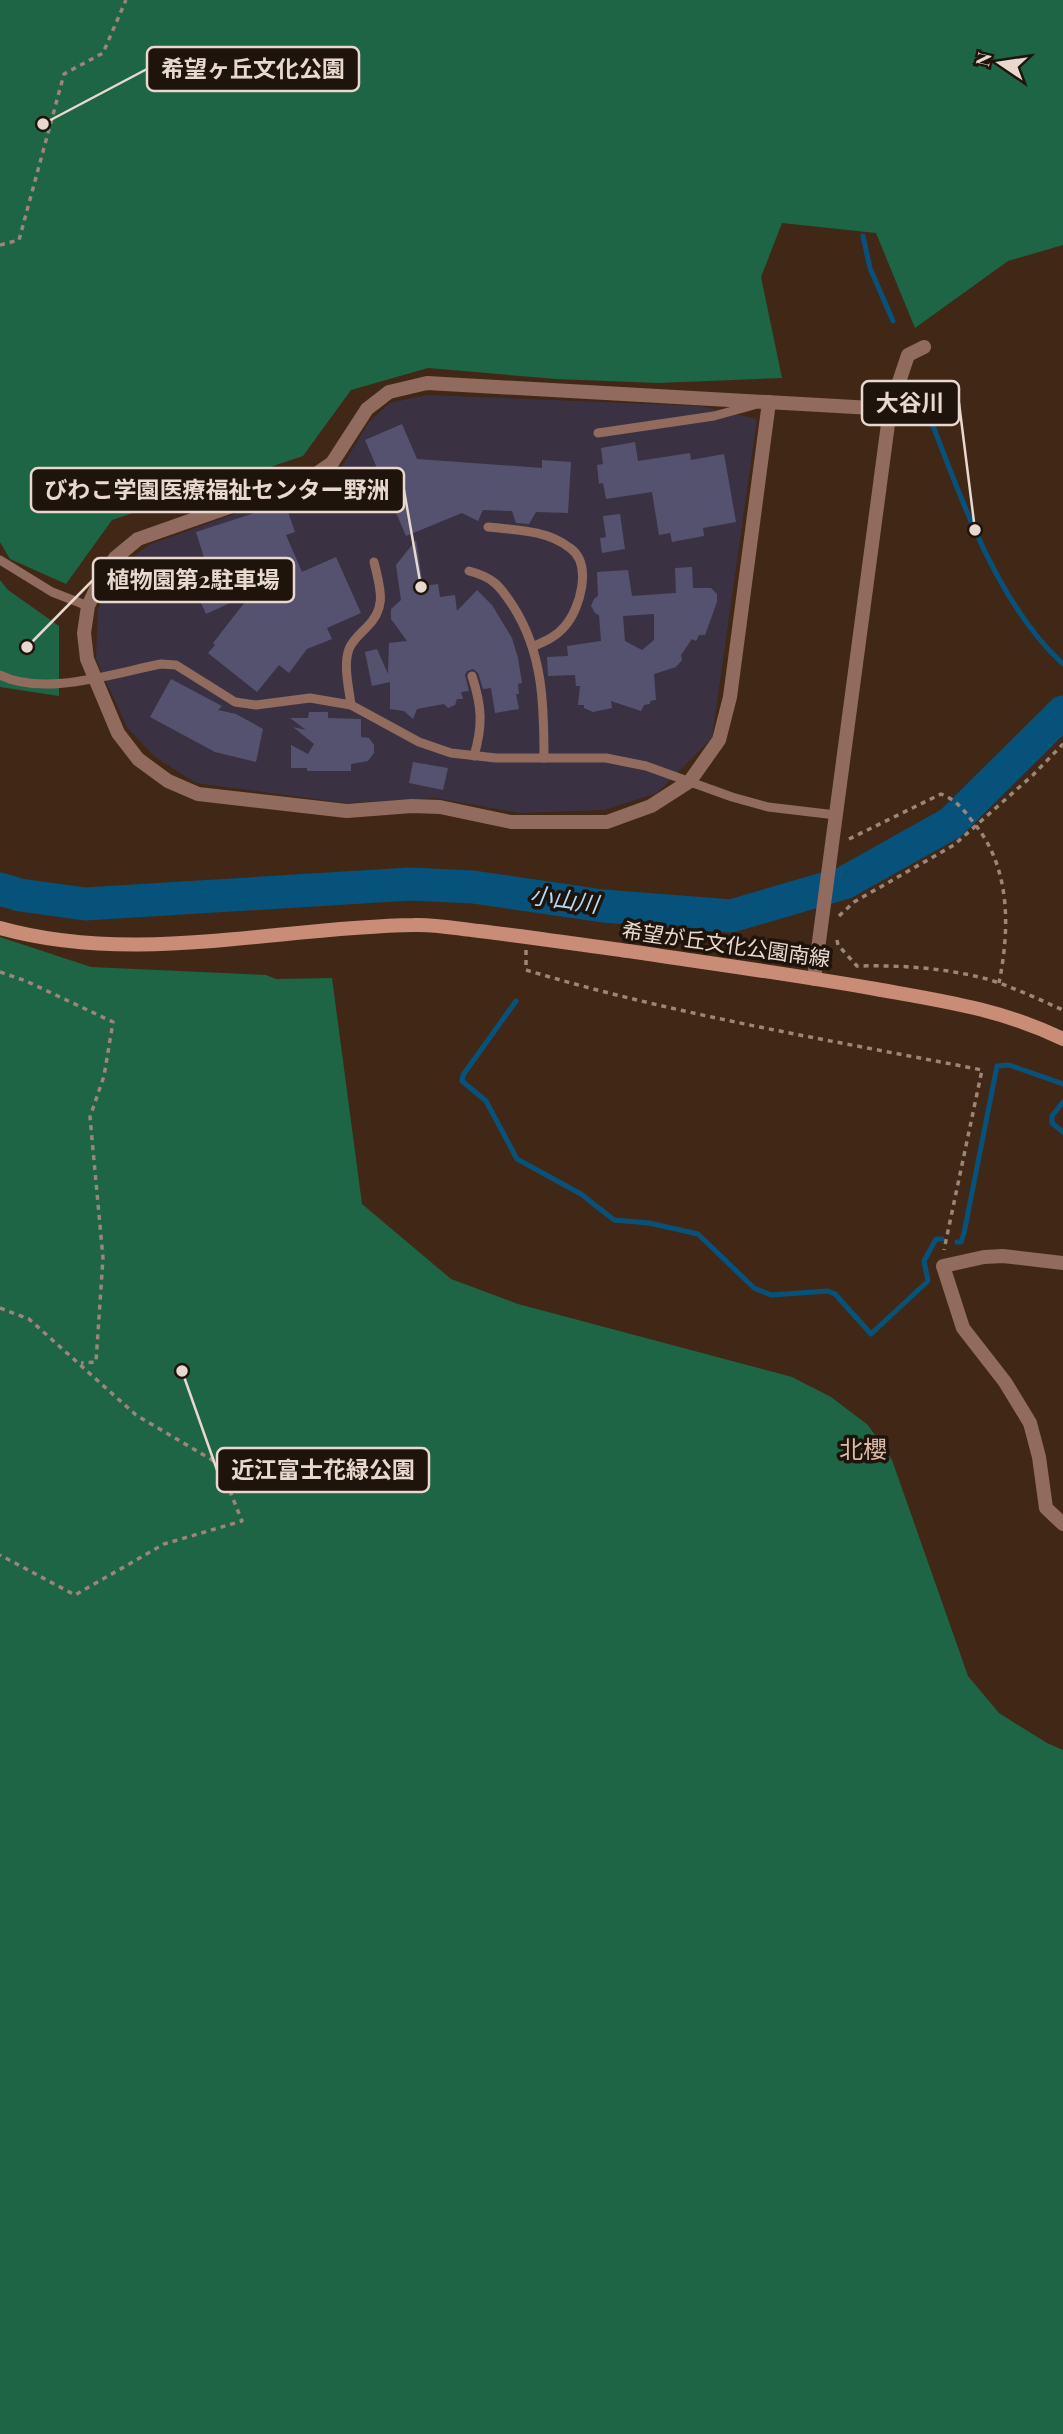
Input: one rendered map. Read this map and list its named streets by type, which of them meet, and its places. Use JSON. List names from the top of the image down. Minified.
{"streets":{"main road":["希望が丘文化公園南線"]},"districts":["北櫻"],"water":["小山川"],"places":["希望ヶ丘文化公園","大谷川","びわこ学園医療福祉センター野洲","植物園第2駐車場","近江富士花緑公園"],"north":"left"}
